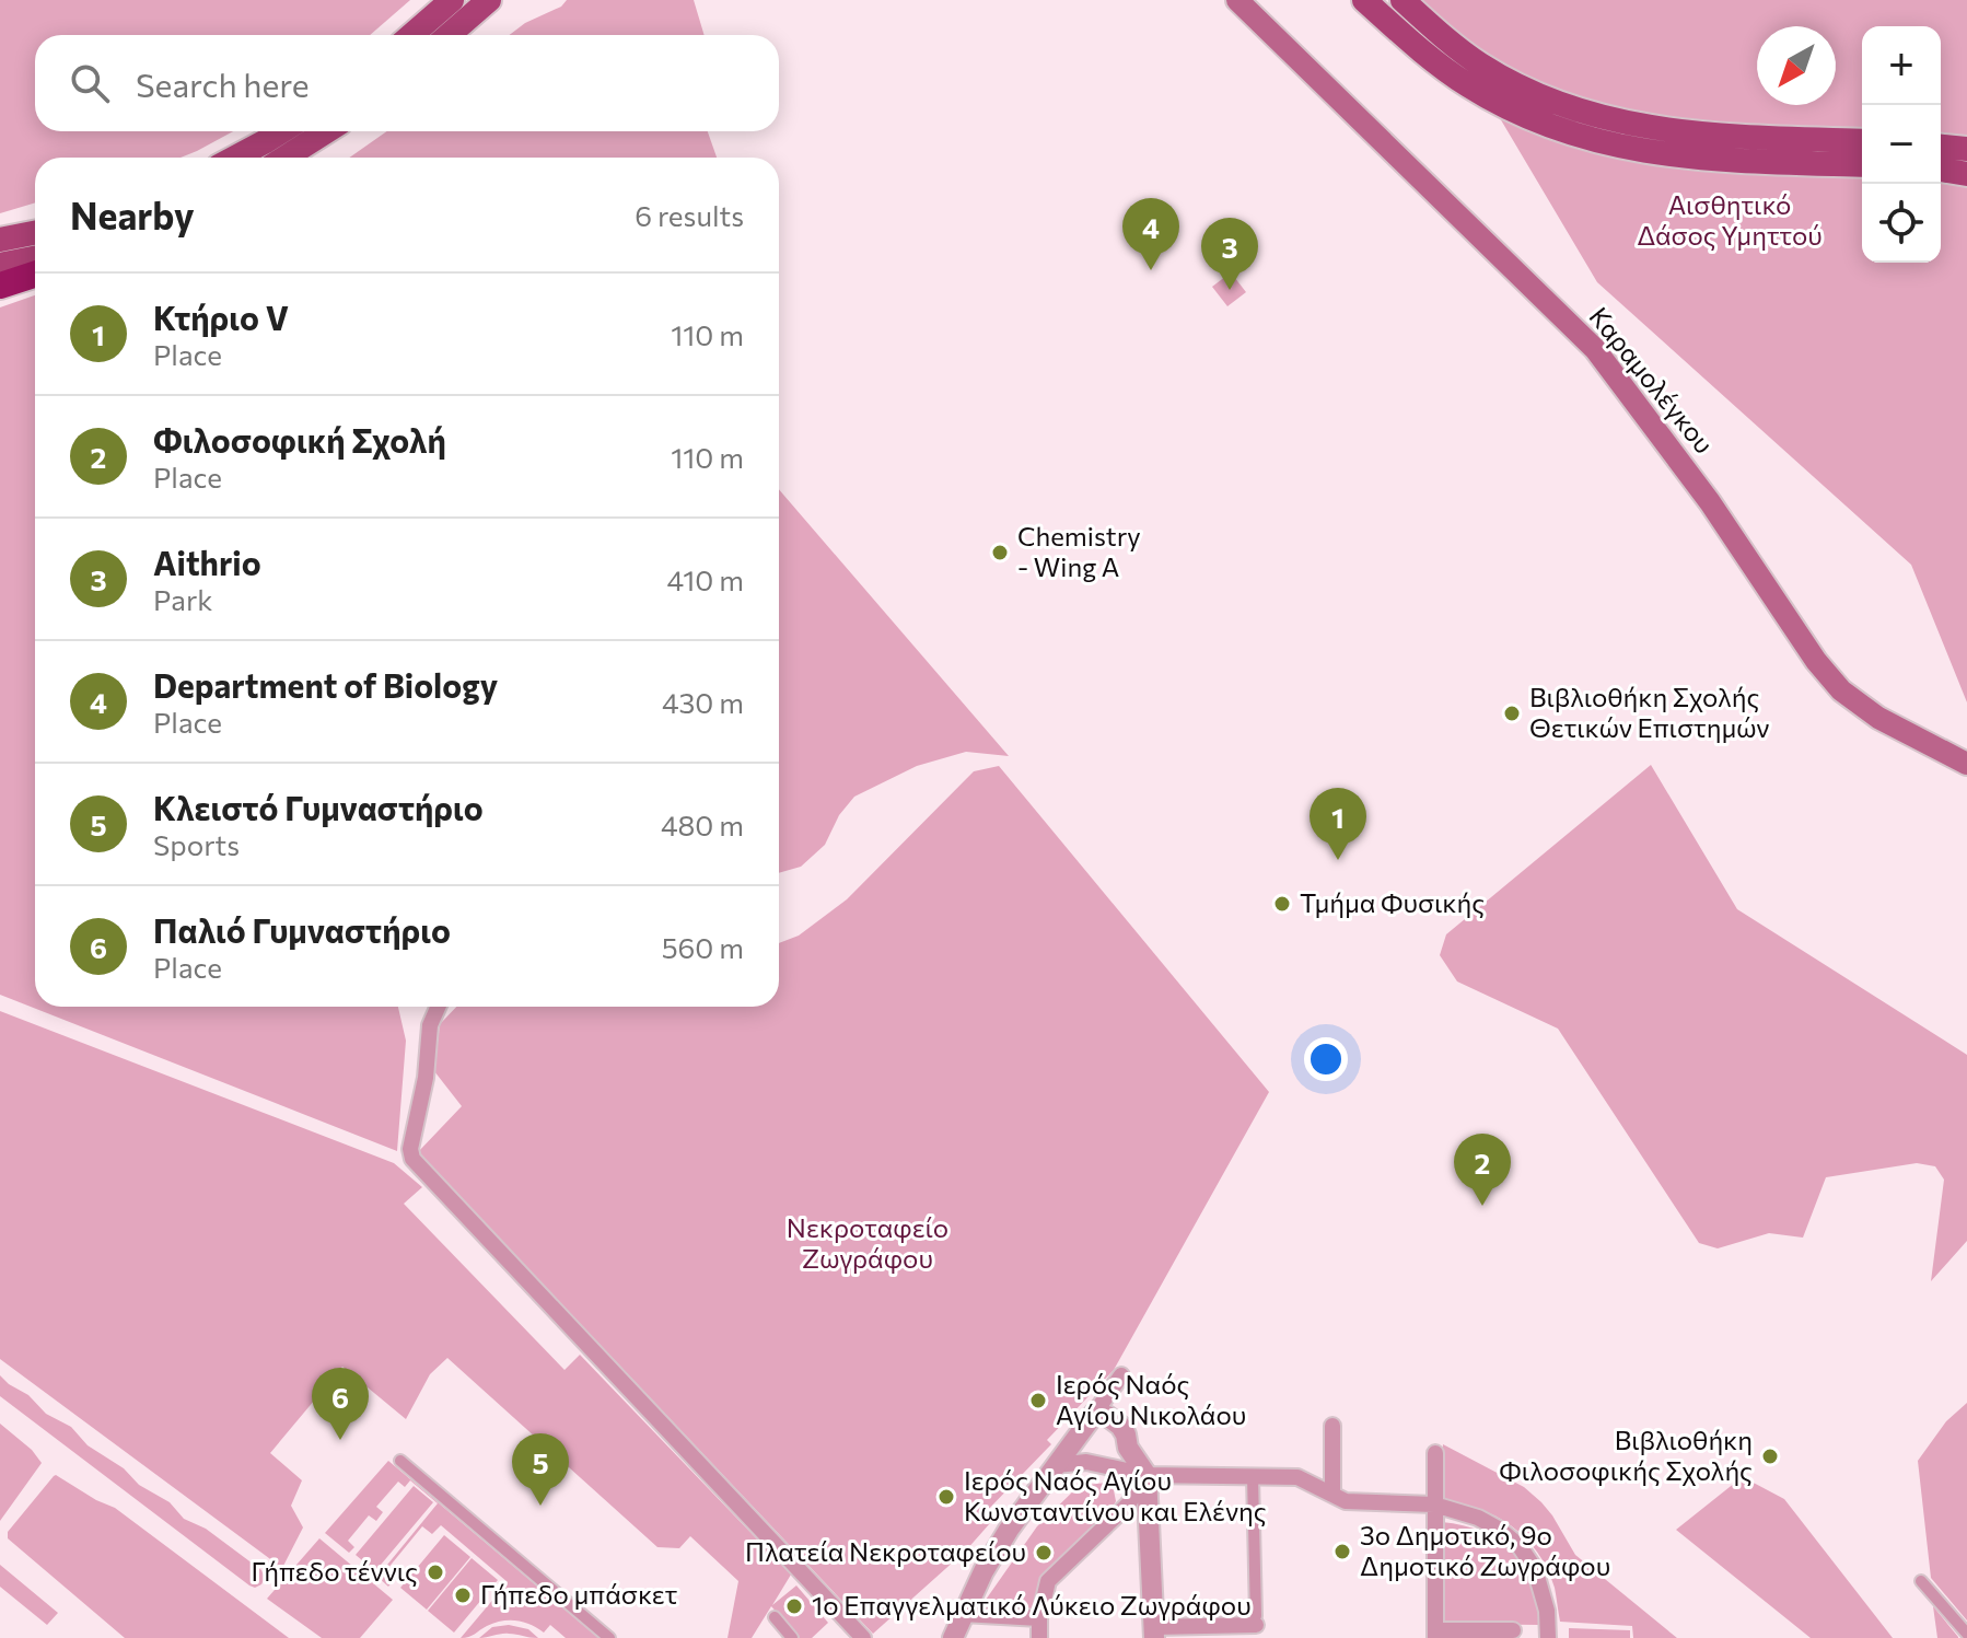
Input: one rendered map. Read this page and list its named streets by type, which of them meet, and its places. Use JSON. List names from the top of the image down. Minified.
{"streets":{"main road":["Καραμολέγκου"]},"parks":["Αισθητικό Δάσος Υμηττού","Νεκροταφείο Ζωγράφου"],"places":["Chemistry - Wing Α","Βιβλιοθήκη Σχολής Θετικών Επιστημών","Τμήμα Φυσικής","Ιερός Ναός Αγίου Νικολάου","Βιβλιοθήκη Φιλοσοφικής Σχολής","Ιερός Ναός Αγίου Κωνσταντίνου και Ελένης","3ο Δημοτικό, 9ο Δημοτικό Ζωγράφου","Πλατεία Νεκροταφείου","Γήπεδο τέννις","Γήπεδο μπάσκετ","1ο Επαγγελματικό Λύκειο Ζωγράφου"],"north":"bottom left","page":{"map_buttons":["+","−"],"search":"Search here","heading":["Nearby","6 results"],"pins":["4","3","1","2","6","5"],"list":[{"mark":"1","name":"Κτήριο V","note":"Place","value":"110 m"},{"mark":"2","name":"Φιλοσοφική Σχολή","note":"Place","value":"110 m"},{"mark":"3","name":"Aithrio","note":"Park","value":"410 m"},{"mark":"4","name":"Department of Biology","note":"Place","value":"430 m"},{"mark":"5","name":"Κλειστό Γυμναστήριο","note":"Sports","value":"480 m"},{"mark":"6","name":"Παλιό Γυμναστήριο","note":"Place","value":"560 m"}]}}
